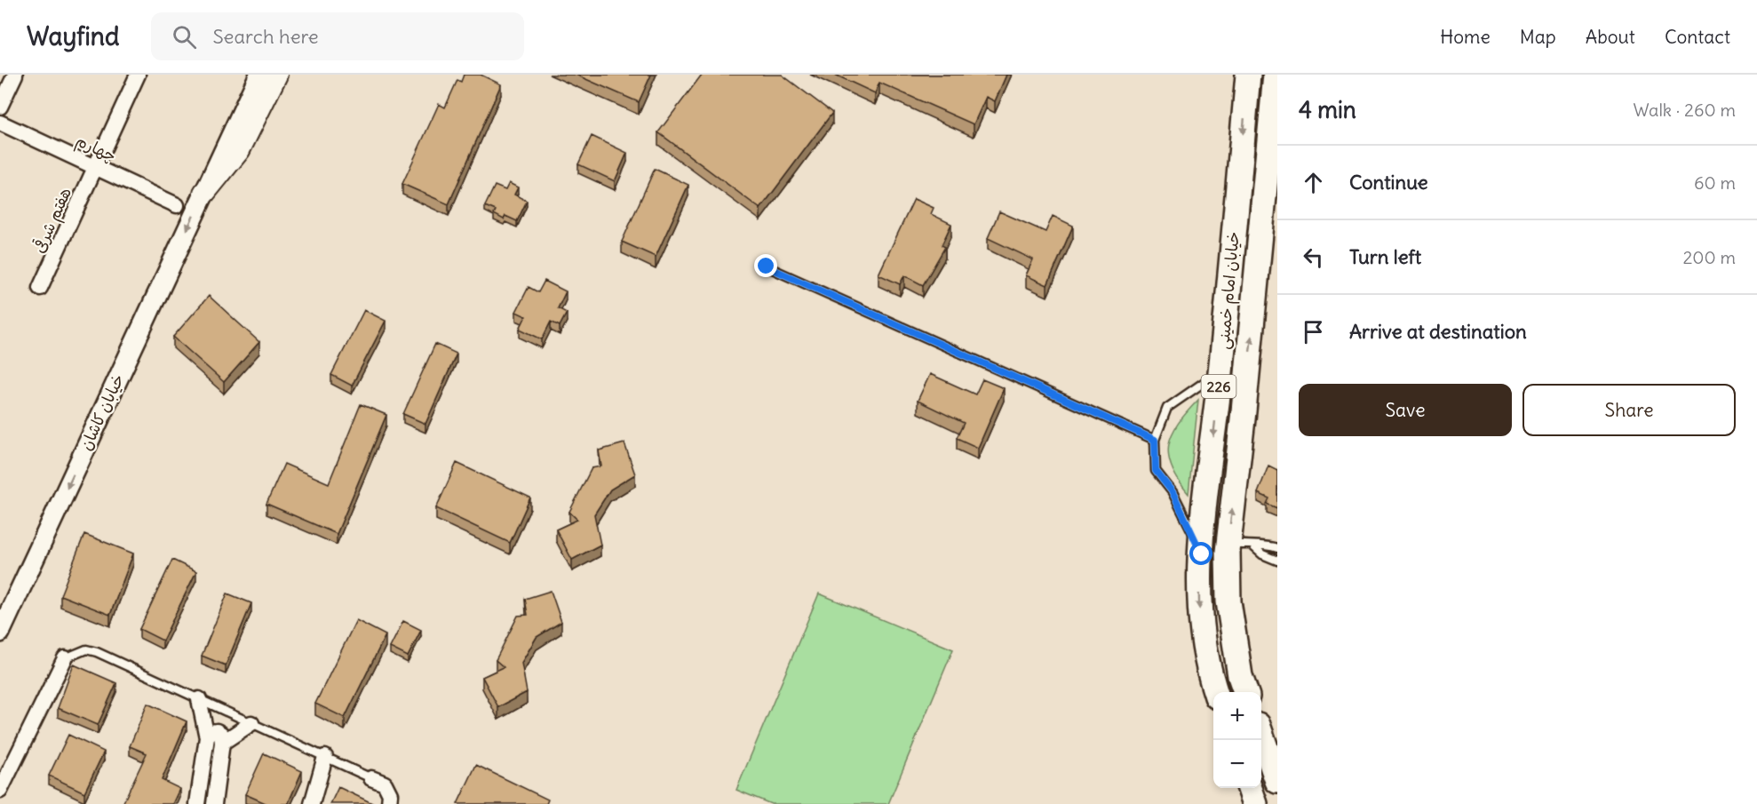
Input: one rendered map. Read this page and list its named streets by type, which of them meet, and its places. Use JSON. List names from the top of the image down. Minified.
{"streets":{"main road":["خیابان امام خمینی","226","خیابان کاشان"],"street":["چهارم","هفتم شرقی"]},"crossings":[["چهارم","هفتم شرقی"]],"one_way":["خیابان کاشان"],"page":{"header":"Wayfind","search":"Search here","nav":["Home","Map","About","Contact"],"heading":["4 min","Walk · 260 m"],"list":[["Continue","60 m"],["Turn left","200 m"],"Arrive at destination"],"buttons":["Save","Share"],"map_buttons":["+","−"]}}
